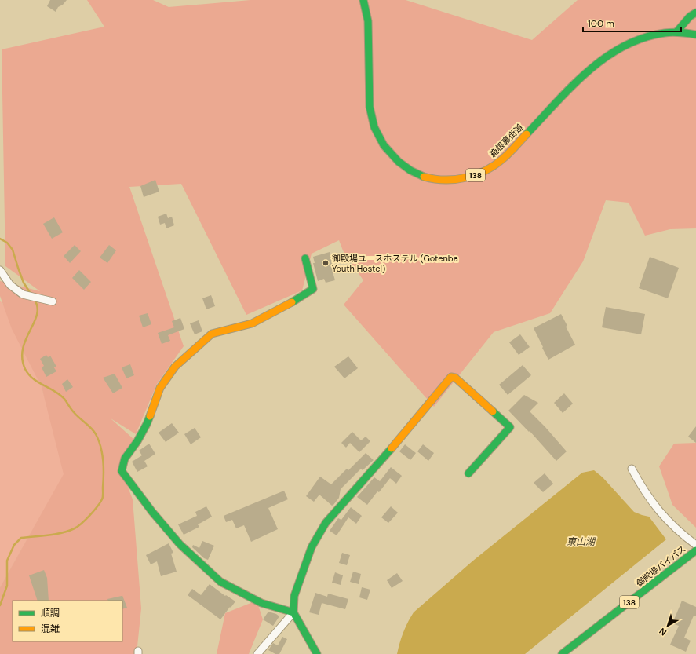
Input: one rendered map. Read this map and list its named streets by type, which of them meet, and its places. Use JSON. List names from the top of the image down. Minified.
{"streets":{"main road":["箱根裏街道","138","御殿場バイパス"]},"crossings":[["箱根裏街道","138"]],"water":["東山湖"],"places":["御殿場ユースホステル (Gotenba Youth Hostel)"],"legend":["順調","混雑"],"scale_bar":"100 m","north":"bottom left"}
